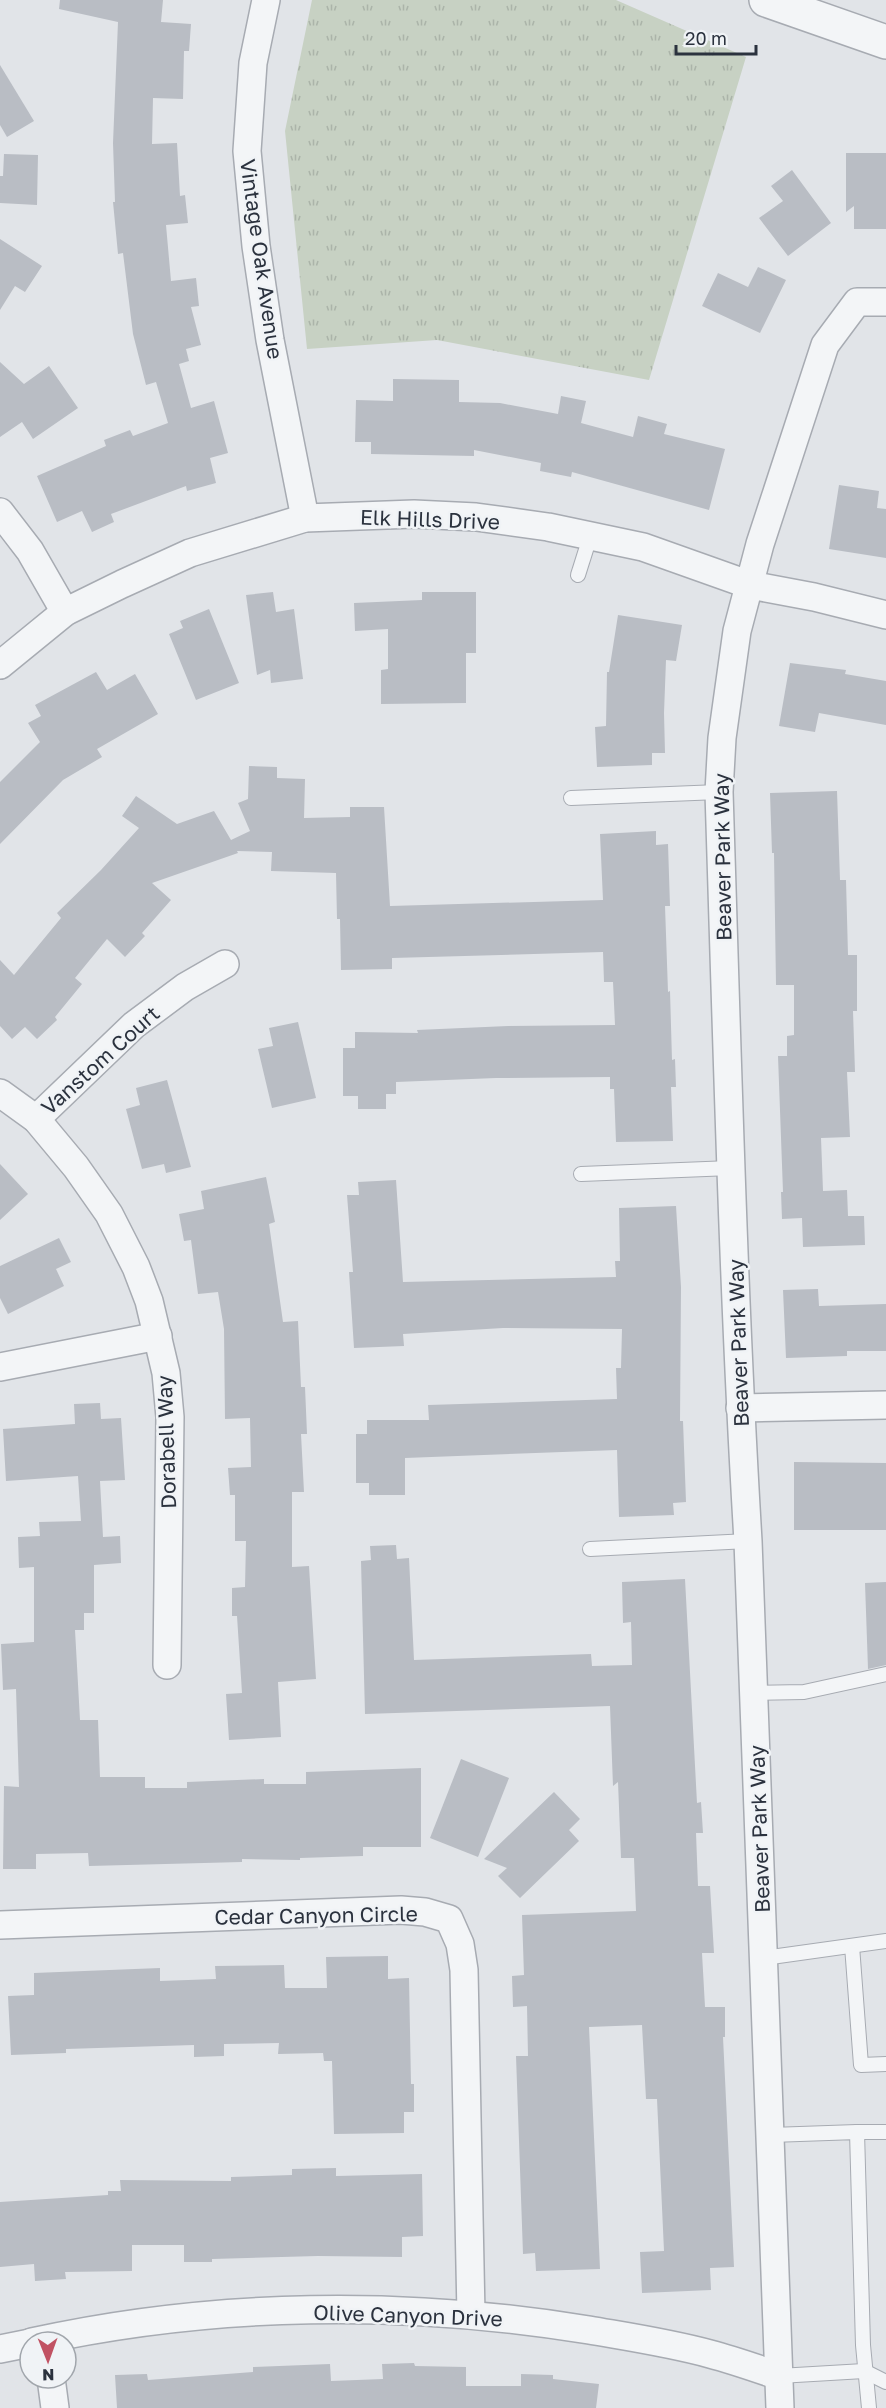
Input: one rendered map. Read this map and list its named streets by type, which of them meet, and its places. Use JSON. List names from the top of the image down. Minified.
{"streets":{"street":["Vintage Oak Avenue","Elk Hills Drive","Beaver Park Way","Vanstom Court","Dorabell Way","Cedar Canyon Circle","Olive Canyon Drive"]},"crossings":[["Vintage Oak Avenue","Elk Hills Drive"],["Elk Hills Drive","Beaver Park Way"],["Beaver Park Way","Olive Canyon Drive"],["Vanstom Court","Dorabell Way"],["Cedar Canyon Circle","Olive Canyon Drive"]],"scale_bar":"20 m","north":"bottom"}
